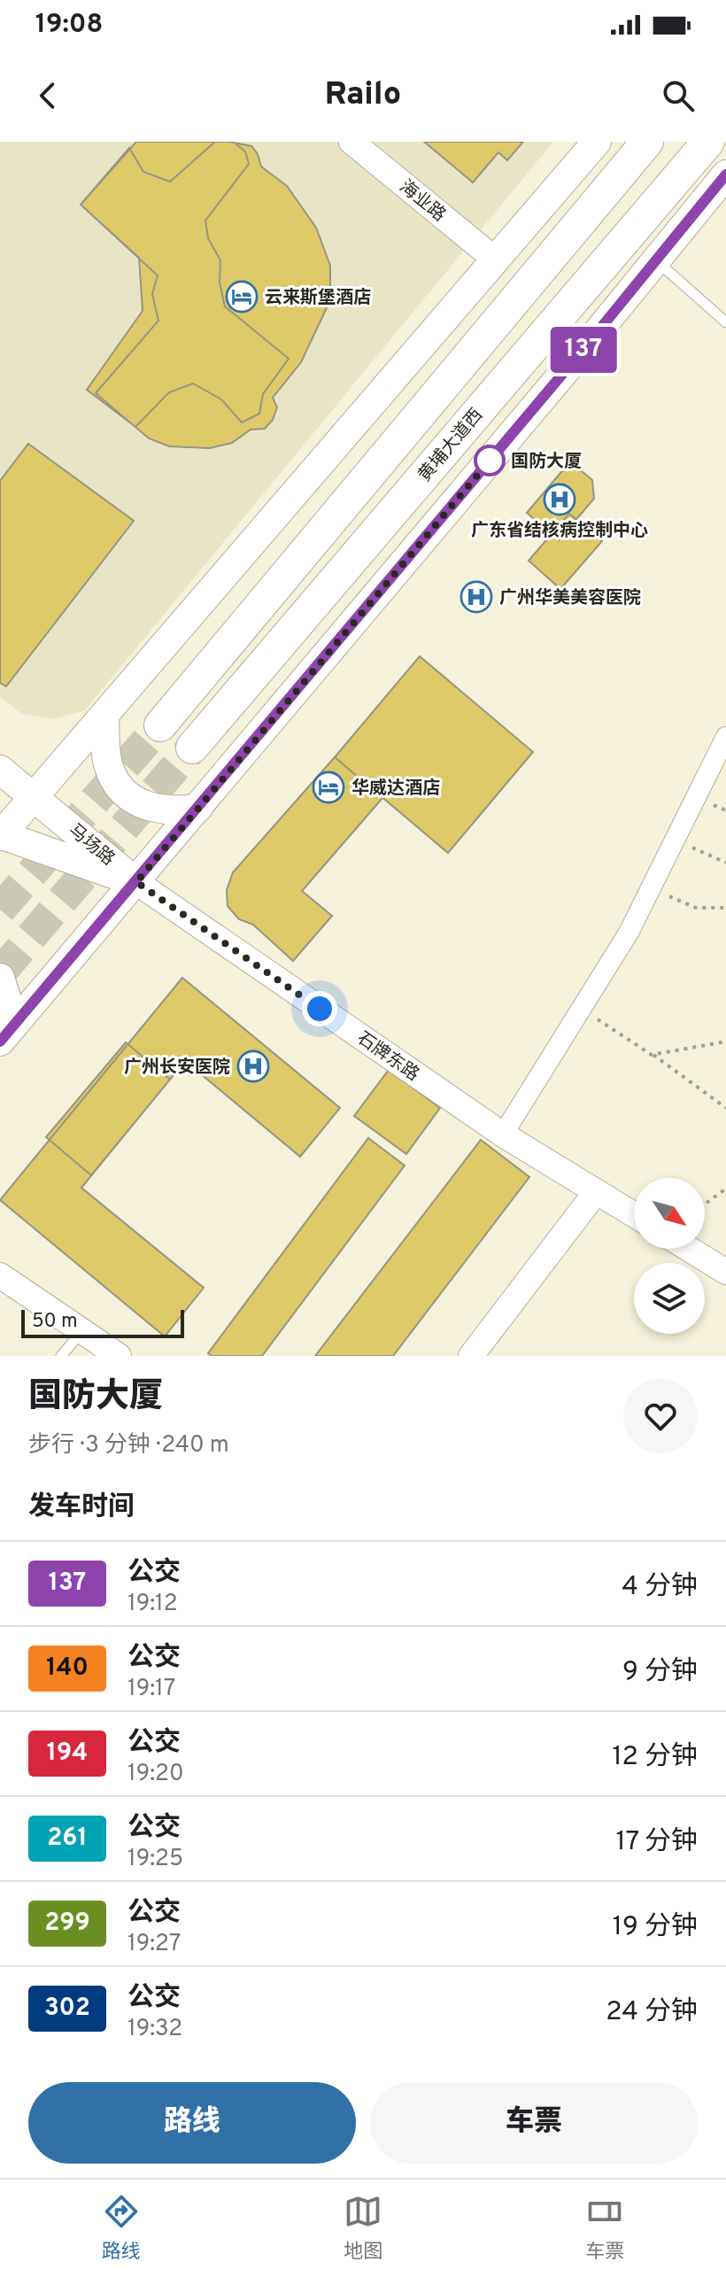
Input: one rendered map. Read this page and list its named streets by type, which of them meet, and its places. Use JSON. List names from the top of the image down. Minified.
{"streets":{"main road":["黄埔大道西","马场路"],"street":["海业路","石牌东路"]},"crossings":[["马场路","石牌东路"]],"places":{"hotel":["云来斯堡酒店","华威达酒店"],"other":["国防大厦"],"hospital":["广东省结核病控制中心","广州华美美容医院","广州长安医院"]},"lines":["bus line 137"],"scale_bar":"50 m","north":"bottom right","page":{"status":"19:08","header":"Railo","on_map":"137","scale":"50 m","heading":[["国防大厦","步行 · 3 分钟 · 240 m"],"发车时间"],"list":[{"mark":"137","name":"公交","note":"19:12","value":"4 分钟"},{"mark":"140","name":"公交","note":"19:17","value":"9 分钟"},{"mark":"194","name":"公交","note":"19:20","value":"12 分钟"},{"mark":"261","name":"公交","note":"19:25","value":"17 分钟"},{"mark":"299","name":"公交","note":"19:27","value":"19 分钟"},{"mark":"302","name":"公交","note":"19:32","value":"24 分钟"}],"buttons":["路线","车票"],"tabs":["路线","地图","车票"]}}
